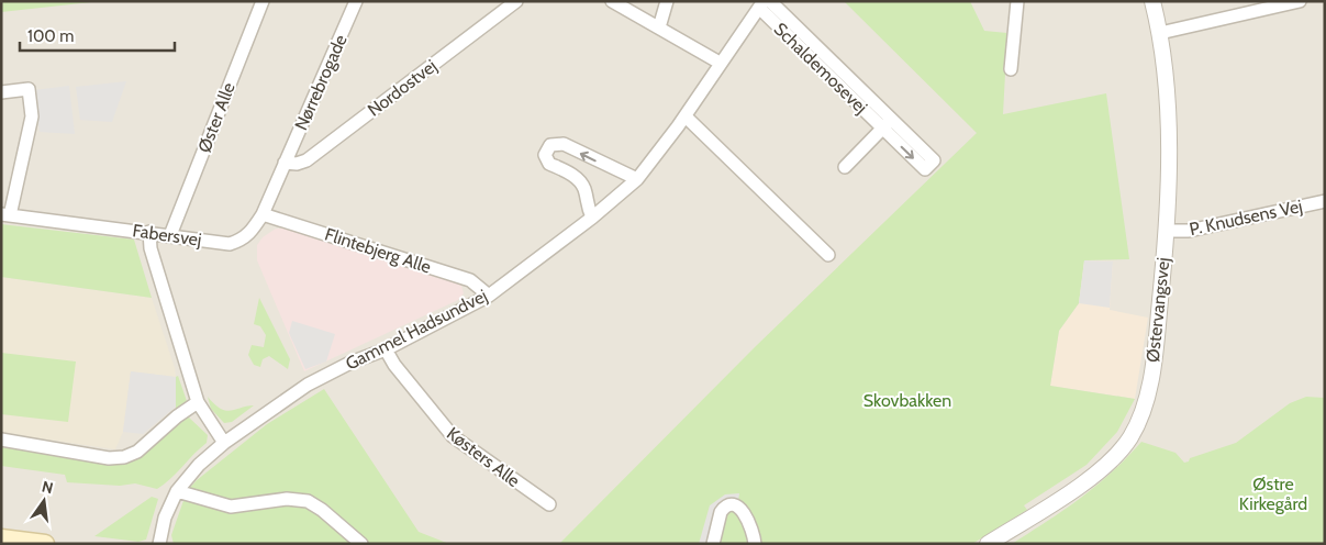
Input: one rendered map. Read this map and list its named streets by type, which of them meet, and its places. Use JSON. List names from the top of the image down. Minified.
{"streets":{"street":["Schaldemosevej","Nørrebrogade","Nordostvej","Øster Alle","P. Knudsens Vej","Fabersvej","Flintebjerg Alle","Østervangsvej","Gammel Hadsundvej","Køsters Alle"]},"crossings":[["Schaldemosevej","Gammel Hadsundvej"],["Nørrebrogade","Nordostvej"],["Nørrebrogade","Fabersvej"],["Nordostvej","Fabersvej"],["Øster Alle","Fabersvej"],["P. Knudsens Vej","Østervangsvej"],["Fabersvej","Flintebjerg Alle"],["Flintebjerg Alle","Gammel Hadsundvej"],["Gammel Hadsundvej","Køsters Alle"]],"parks":["Skovbakken","Østre Kirkegård"],"scale_bar":"100 m","north":"top"}
